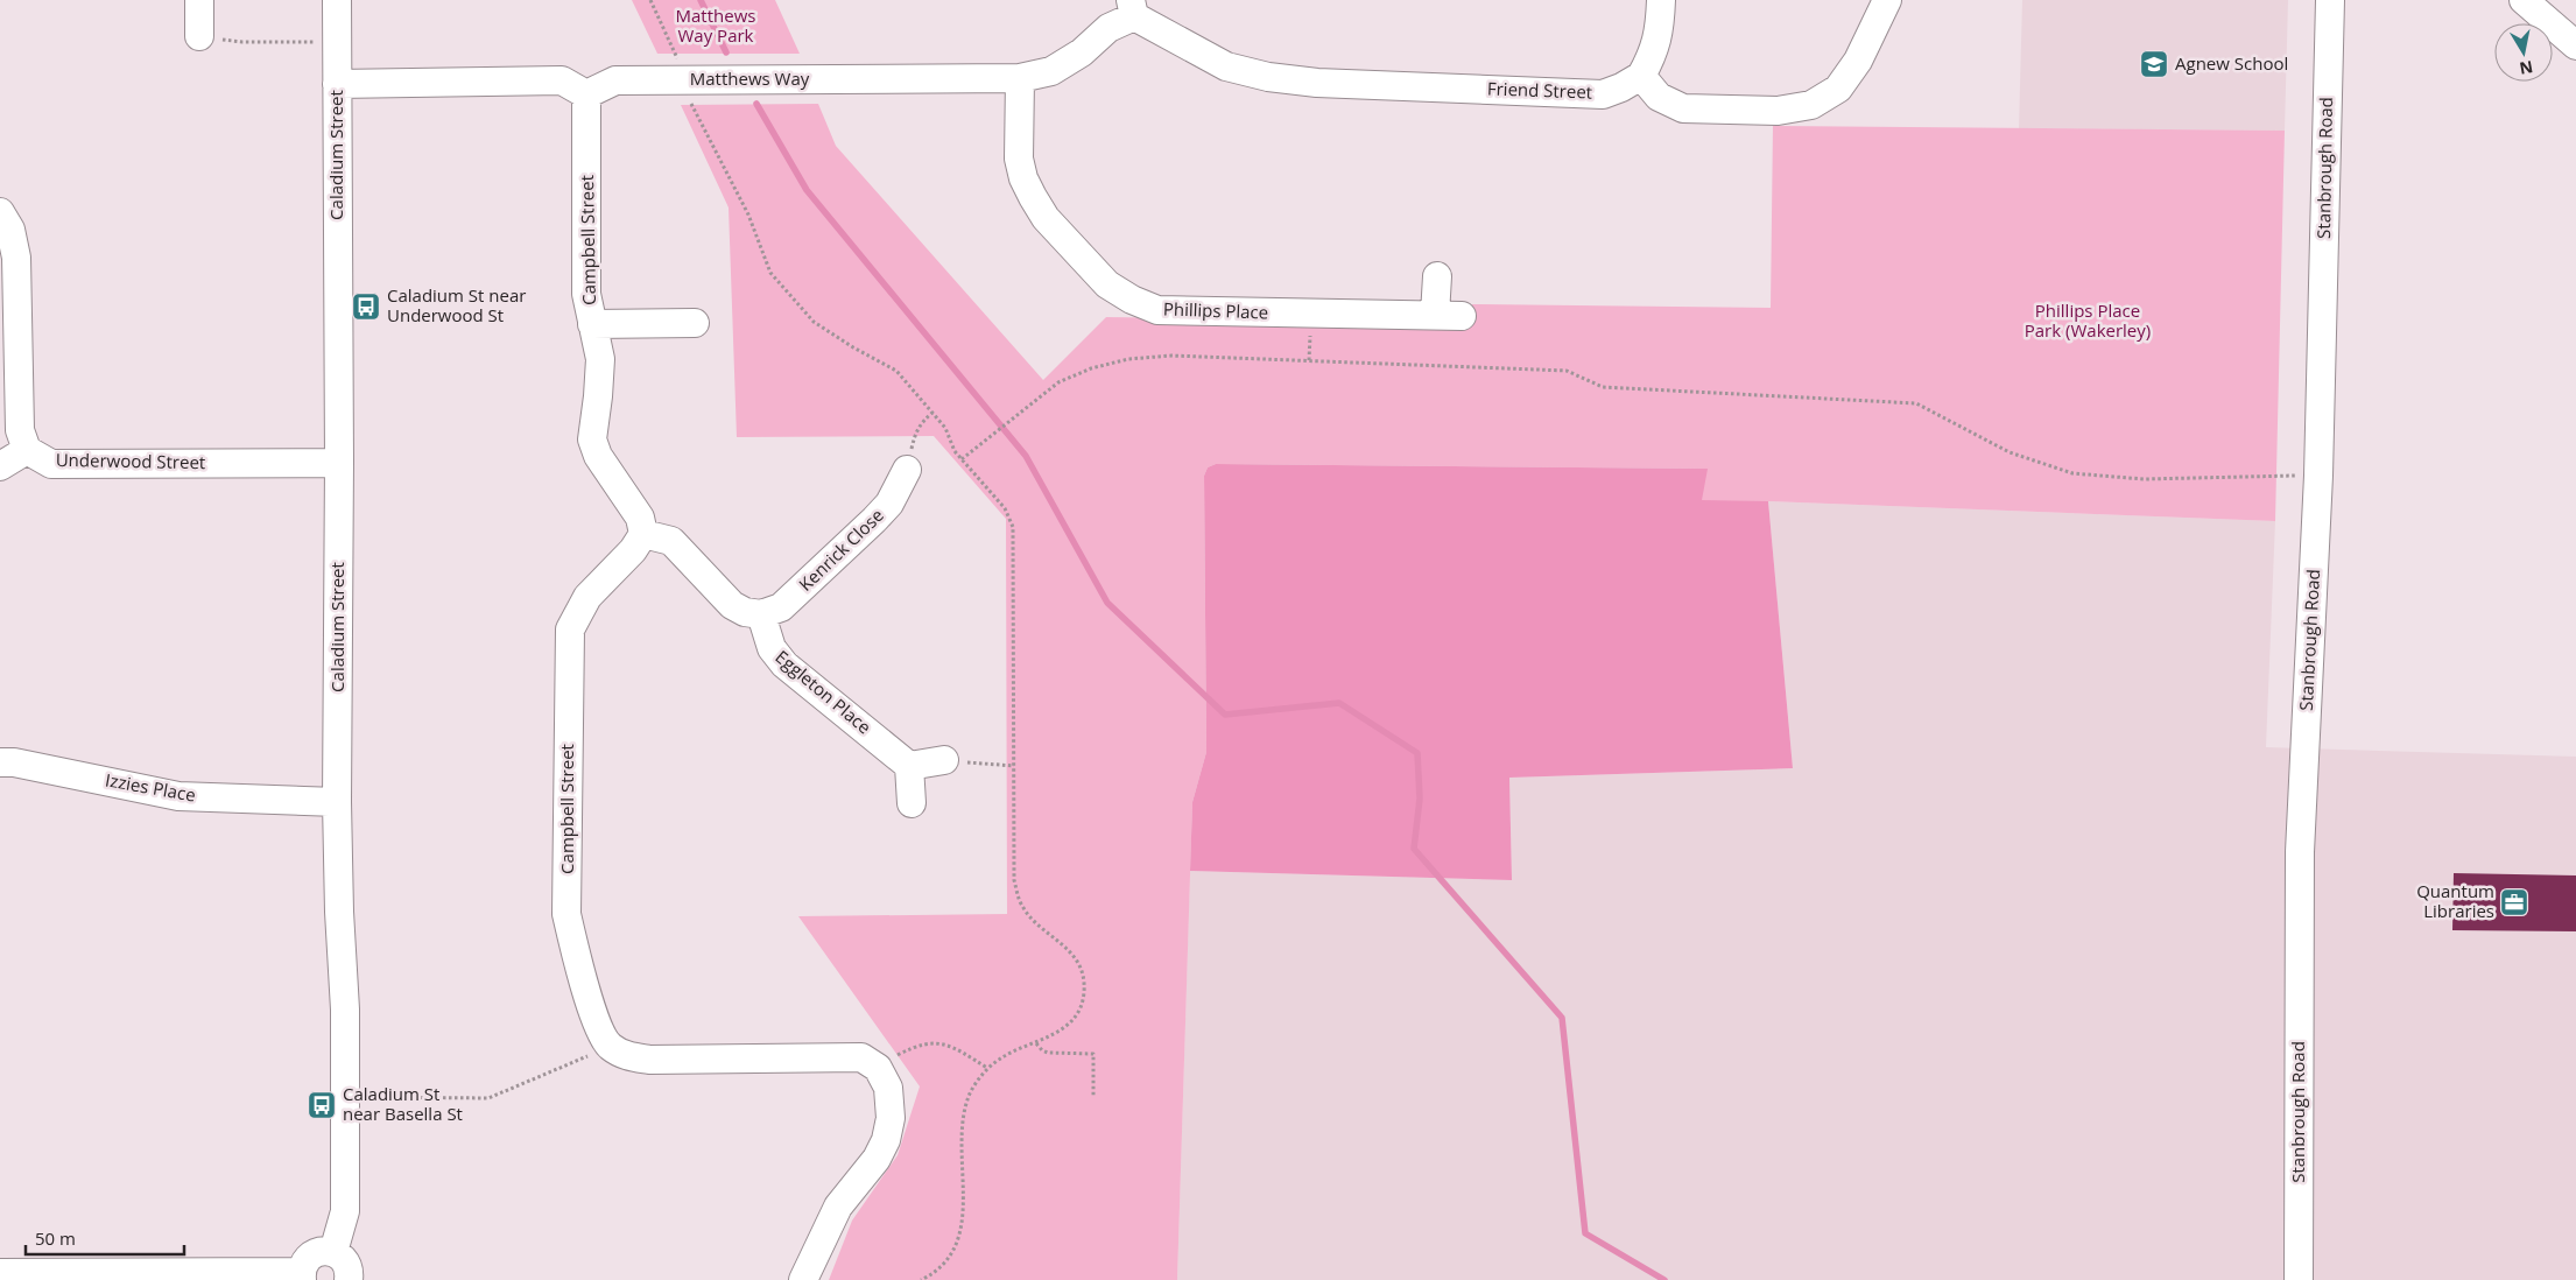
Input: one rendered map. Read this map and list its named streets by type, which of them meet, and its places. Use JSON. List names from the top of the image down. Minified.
{"streets":{"street":["Matthews Way","Friend Street","Caladium Street","Stanbrough Road","Campbell Street","Phillips Place","Underwood Street","Kenrick Close","Eggleton Place","Izzies Place"]},"crossings":[["Matthews Way","Friend Street"],["Matthews Way","Campbell Street"],["Matthews Way","Phillips Place"],["Caladium Street","Underwood Street"],["Caladium Street","Izzies Place"],["Kenrick Close","Eggleton Place"]],"parks":["Matthews Way Park","Phillips Place Park (Wakerley)"],"places":{"school or university":["Agnew School"],"bus stop":["Caladium St near Underwood St","Caladium St near Basella St"],"office":["Quantum Libraries"]},"scale_bar":"50 m","north":"bottom"}
